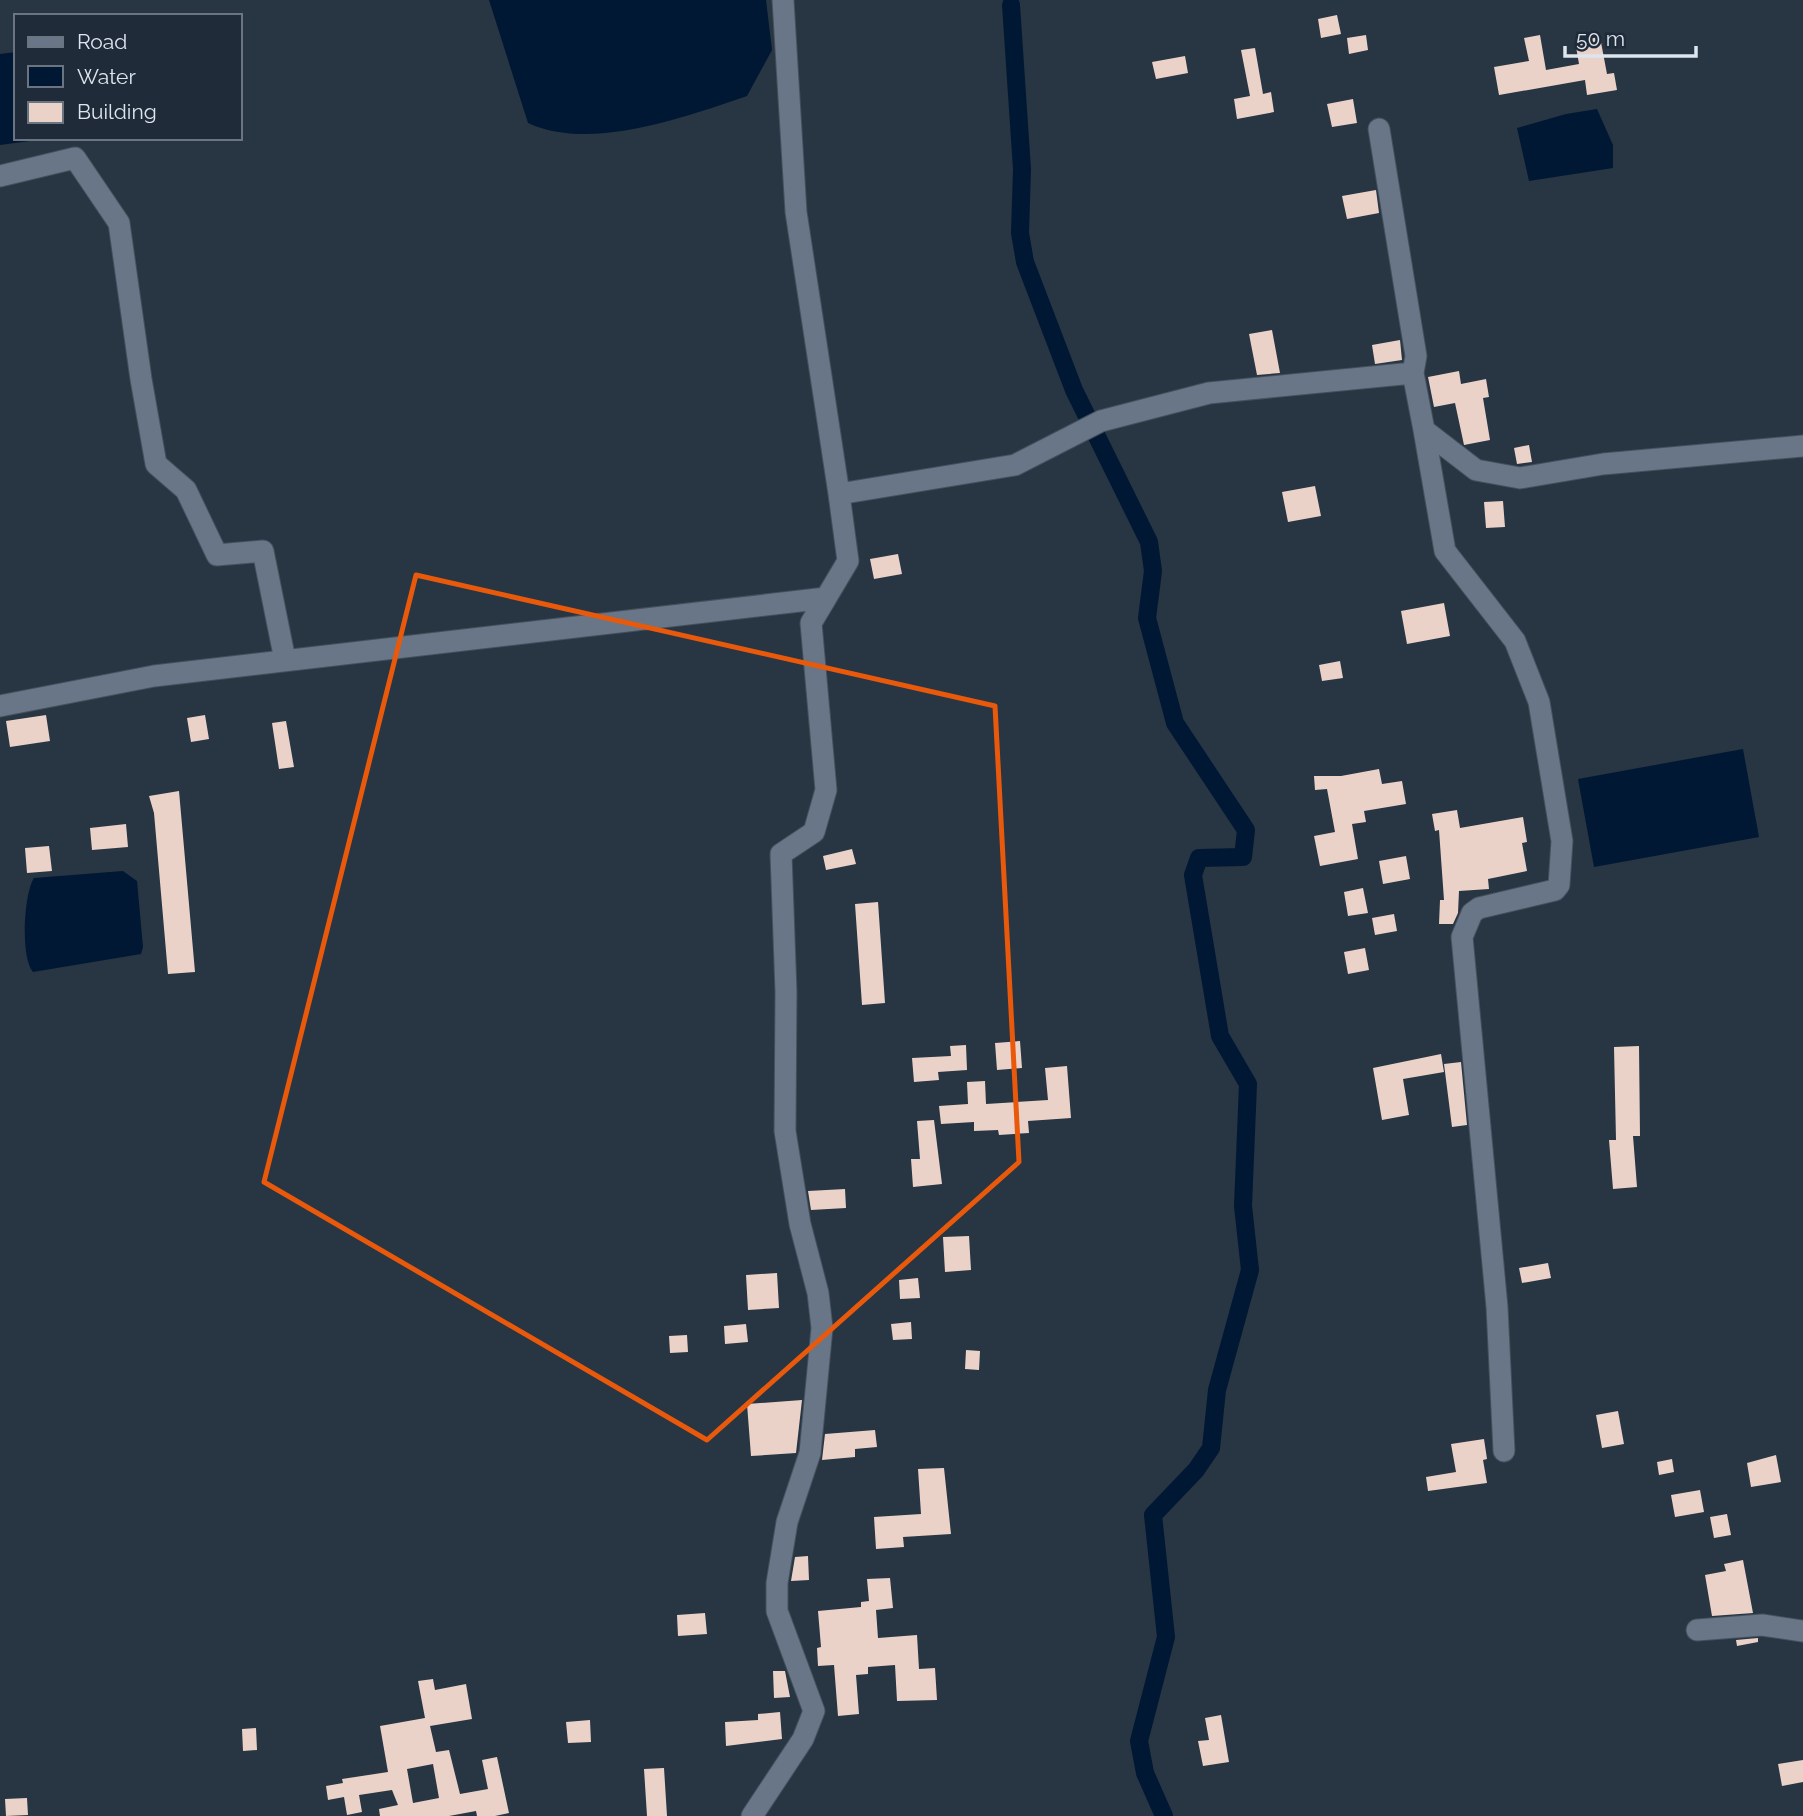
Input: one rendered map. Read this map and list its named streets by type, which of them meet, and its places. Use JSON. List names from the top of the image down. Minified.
{"legend":["Road","Water","Building"],"scale_bar":"50 m"}
